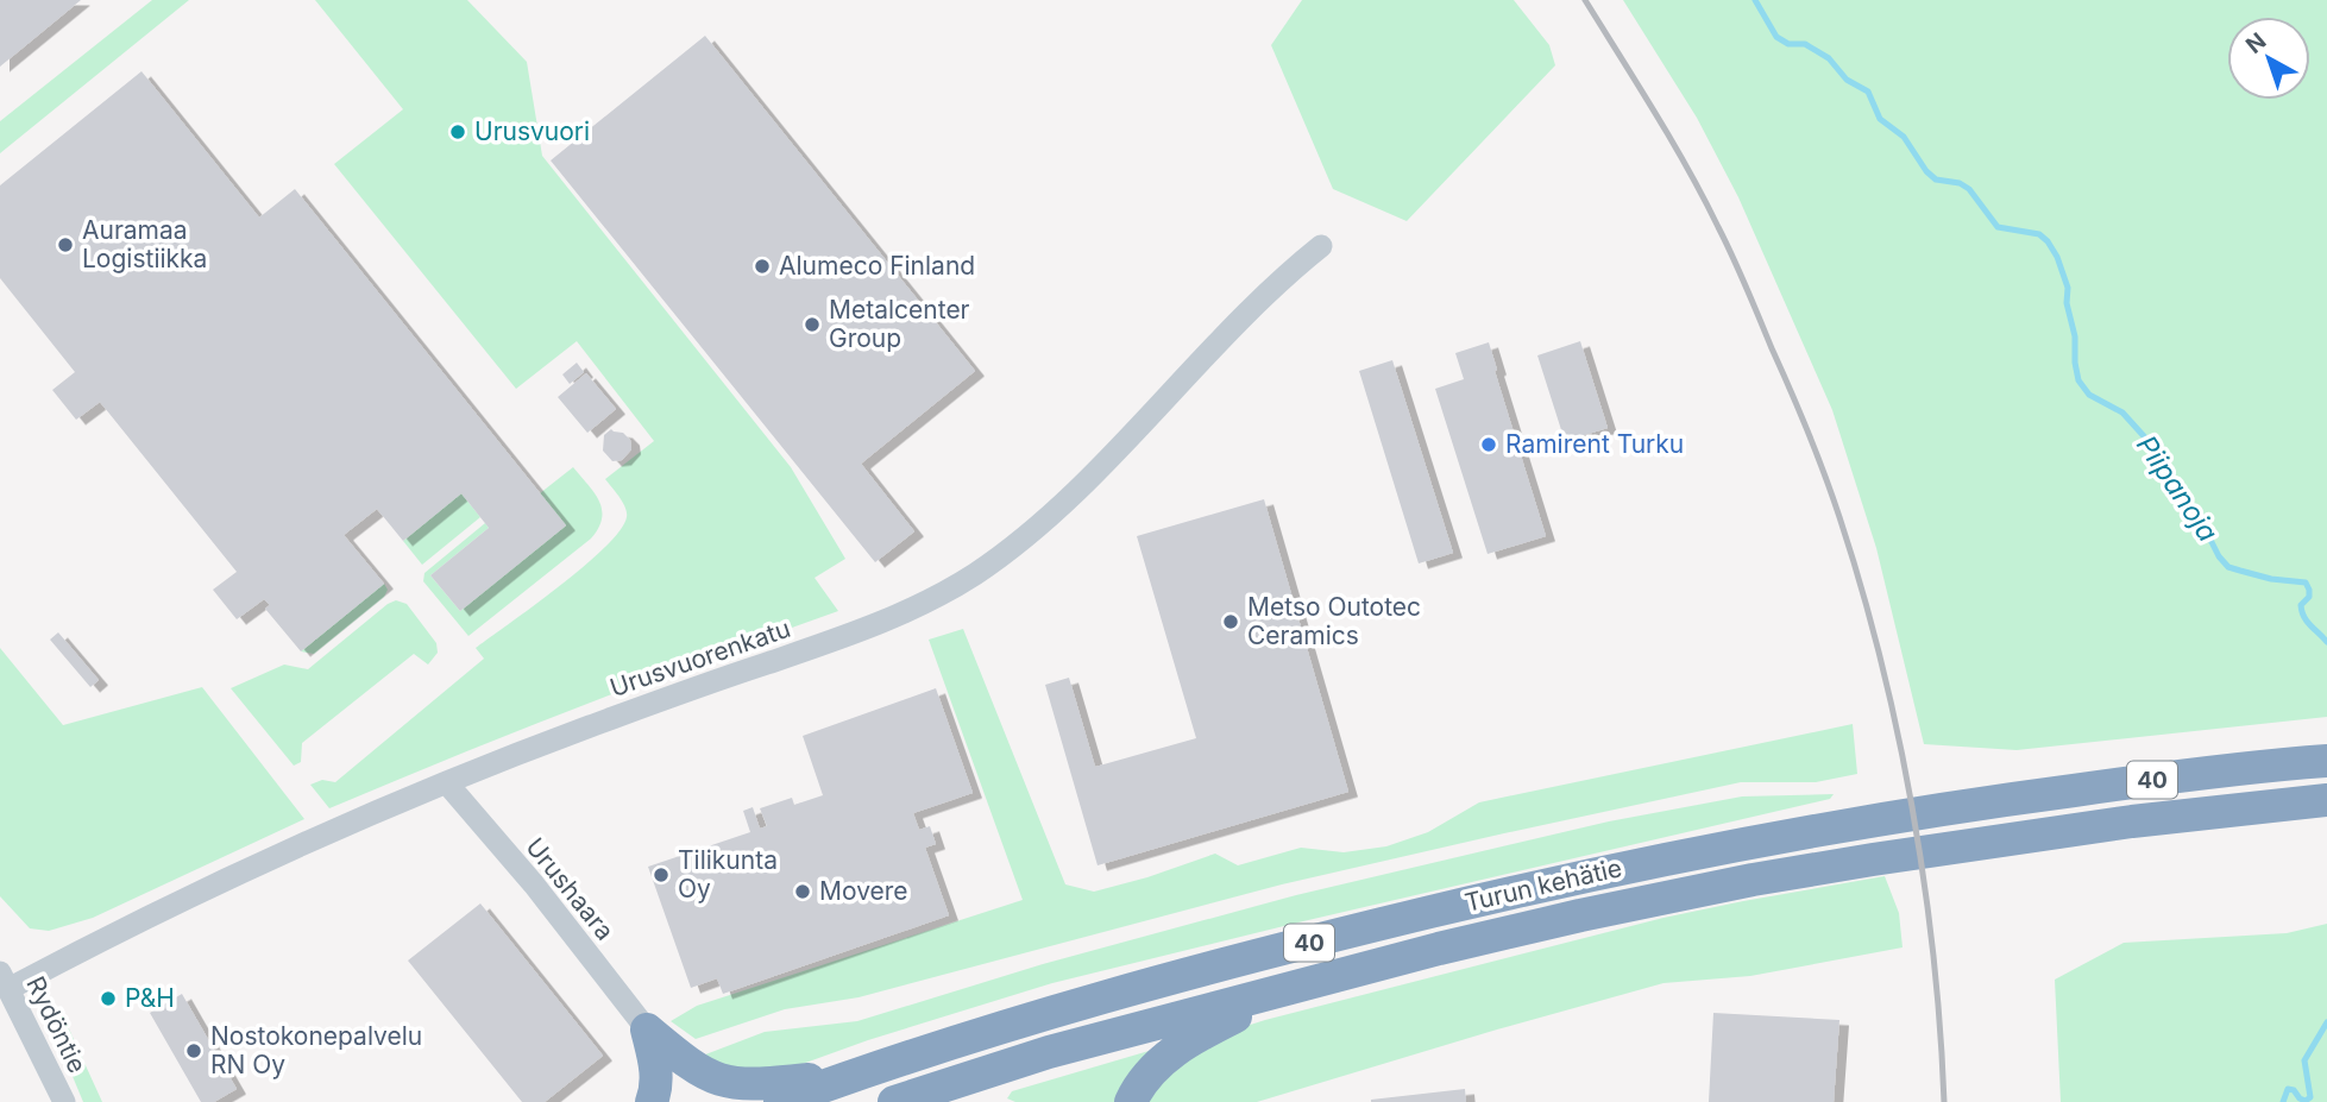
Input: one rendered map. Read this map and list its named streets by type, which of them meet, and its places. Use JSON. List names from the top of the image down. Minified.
{"streets":{"highway":["40","Turun kehätie"],"street":["Urusvuorenkatu","Urushaara","Rydöntie"]},"crossings":[["Urusvuorenkatu","Urushaara"],["Urusvuorenkatu","Rydöntie"]],"water":["Piipanoja"],"places":["Urusvuori","Auramaa Logistiikka","Alumeco Finland","Metalcenter Group","Ramirent Turku","Metso Outotec Ceramics","Tilikunta Oy","Movere","P&H","Nostokonepalvelu RN Oy"],"north":"top left"}
